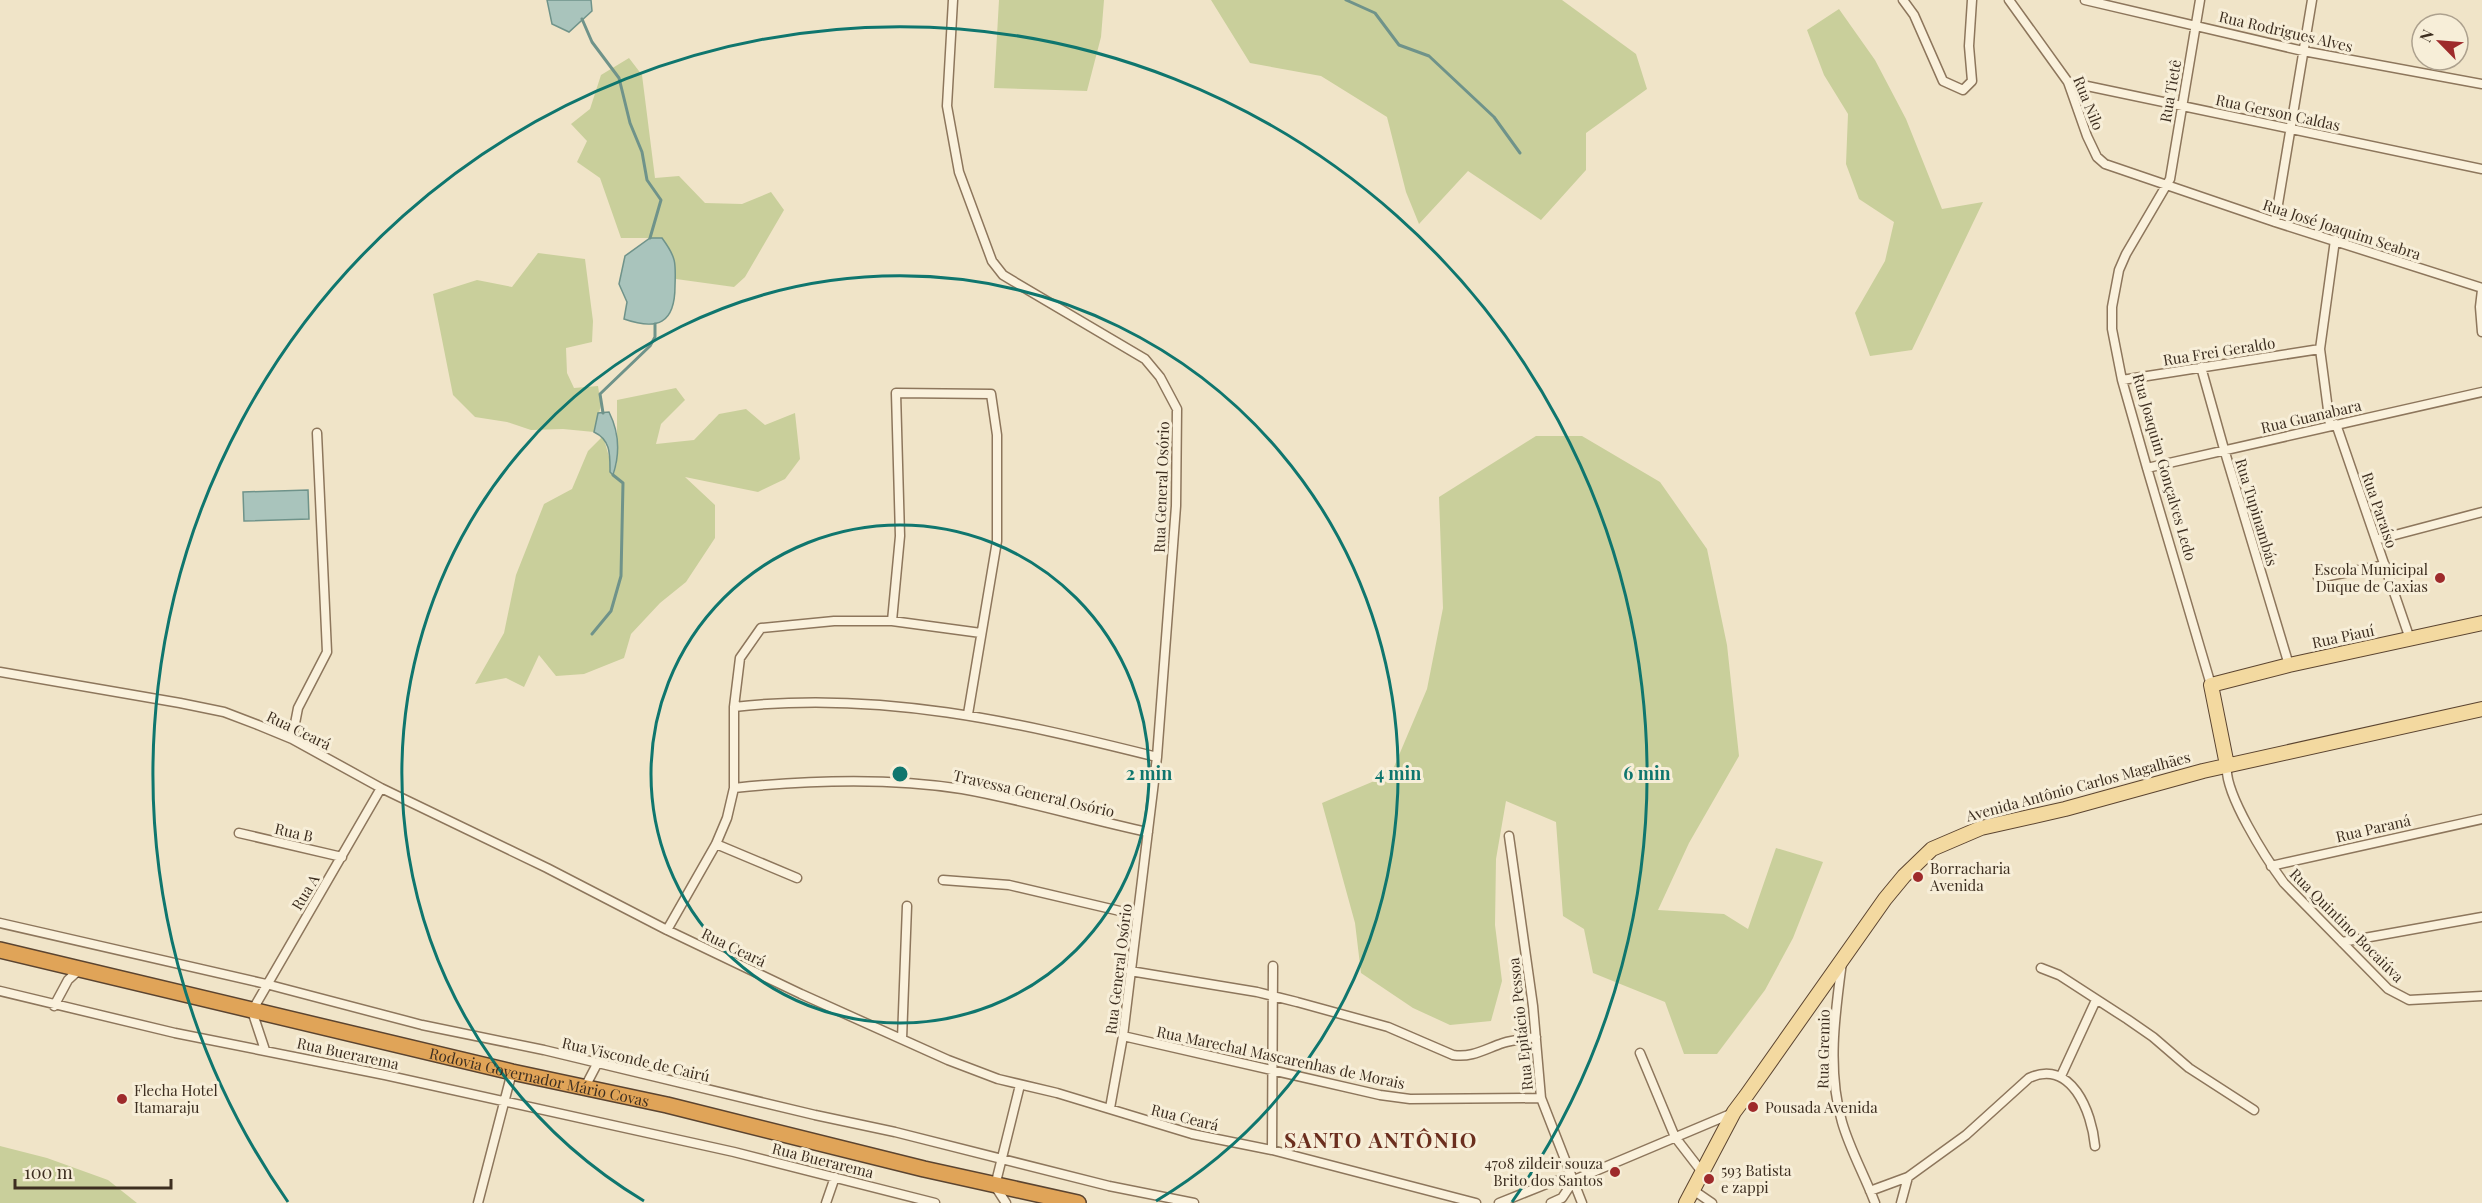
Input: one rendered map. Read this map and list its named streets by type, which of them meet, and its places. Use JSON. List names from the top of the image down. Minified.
{"streets":{"highway":["Rodovia Governador Mário Covas"],"main road":["Rua Joaquim Gonçalves Ledo","Rua Piauí","Avenida Antônio Carlos Magalhães"],"street":["Rua Rodrigues Alves","Rua Tietê","Rua Nilo","Rua Gerson Caldas","Rua José Joaquim Seabra","Rua Frei Geraldo","Rua Guanabara","Rua General Osório","Rua Paraíso","Rua Tupinambás","Rua Ceará","Travessa General Osório","Rua Paraná","Rua B","Rua A","Rua Quintino Bocaiúva","Rua Epitácio Pessoa","Rua Gremio","Rua Buerarema","Rua Marechal Mascarenhas de Morais","Rua Visconde de Cairú"]},"crossings":[["Rua Rodrigues Alves","Rua Tietê"],["Rua Tietê","Rua Nilo"],["Rua Tietê","Rua Gerson Caldas"],["Rua Tietê","Rua Joaquim Gonçalves Ledo"],["Rua Nilo","Rua Gerson Caldas"],["Rua Nilo","Rua José Joaquim Seabra"],["Rua Nilo","Rua Joaquim Gonçalves Ledo"],["Rua José Joaquim Seabra","Rua Paraíso"],["Rua Frei Geraldo","Rua Joaquim Gonçalves Ledo"],["Rua Frei Geraldo","Rua Paraíso"],["Rua Frei Geraldo","Rua Tupinambás"],["Rua Guanabara","Rua Joaquim Gonçalves Ledo"],["Rua Guanabara","Rua Paraíso"],["Rua Guanabara","Rua Tupinambás"],["Rua Joaquim Gonçalves Ledo","Rua Piauí"],["Rua Joaquim Gonçalves Ledo","Avenida Antônio Carlos Magalhães"],["Rua Joaquim Gonçalves Ledo","Rua Quintino Bocaiúva"],["Rua General Osório","Rua Ceará"],["Rua General Osório","Travessa General Osório"],["Rua General Osório","Rua Marechal Mascarenhas de Morais"],["Rua Paraíso","Rua Piauí"],["Rua Tupinambás","Rua Piauí"],["Rua Ceará","Rua A"],["Avenida Antônio Carlos Magalhães","Rua Quintino Bocaiúva"],["Avenida Antônio Carlos Magalhães","Rua Gremio"],["Rua Paraná","Rua Quintino Bocaiúva"],["Rua B","Rua A"],["Rua A","Rua Visconde de Cairú"],["Rua A","Rodovia Governador Mário Covas"],["Rua Epitácio Pessoa","Rua Marechal Mascarenhas de Morais"]],"districts":["SANTO ANTÔNIO"],"places":["Escola Municipal Duque de Caxias","Borracharia Avenida","Flecha Hotel Itamaraju","Pousada Avenida","4708 zildeir souza Brito dos Santos","593 Batista e zappi"],"scale_bar":"100 m","north":"top left","rings":["2 min","4 min","6 min"]}
